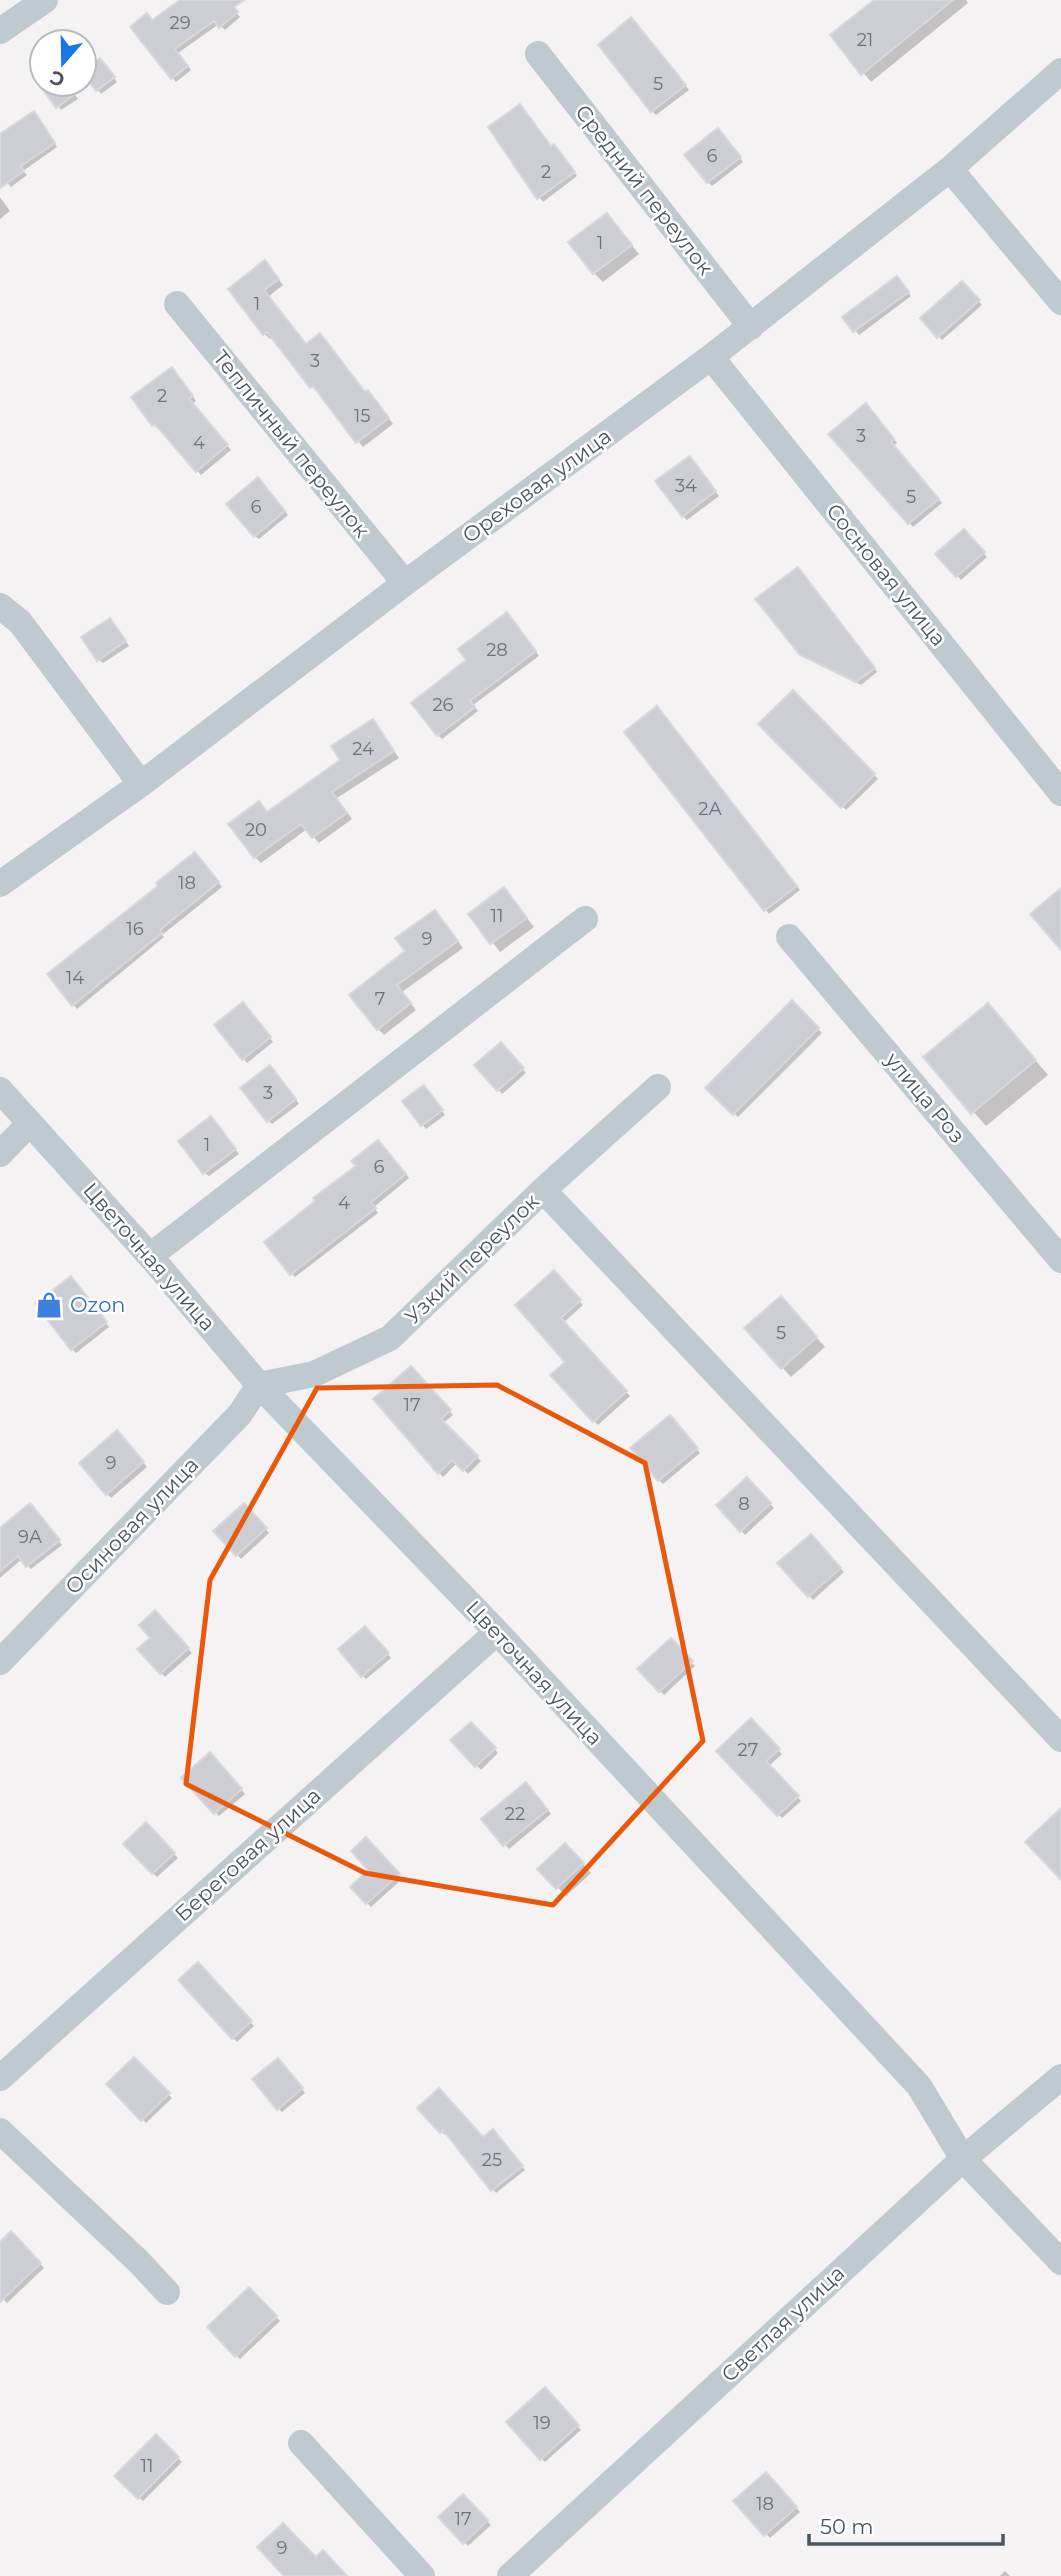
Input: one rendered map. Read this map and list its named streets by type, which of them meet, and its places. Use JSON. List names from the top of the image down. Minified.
{"streets":{"street":["Средний переулок","Тепличный переулок","Ореховая улица","Сосновая улица","улица Роз","Цветочная улица","Узкий переулок","Осиновая улица","Береговая улица","Светлая улица"]},"crossings":[["Средний переулок","Ореховая улица"],["Тепличный переулок","Ореховая улица"],["Ореховая улица","Сосновая улица"],["Цветочная улица","Узкий переулок"],["Цветочная улица","Осиновая улица"],["Цветочная улица","Береговая улица"],["Цветочная улица","Светлая улица"],["Узкий переулок","Осиновая улица"]],"places":{"shop":["Ozon"]},"house_numbers":["29","21","5","6","2","1","1","3","2","15","3","4","34","5","6","28","26","24","2А","20","18","11","16","9","14","7","3","1","6","4","5","17","9","8","9А","27","22","25","19","11","18","17","9"],"scale_bar":"50 m","north":"bottom"}
